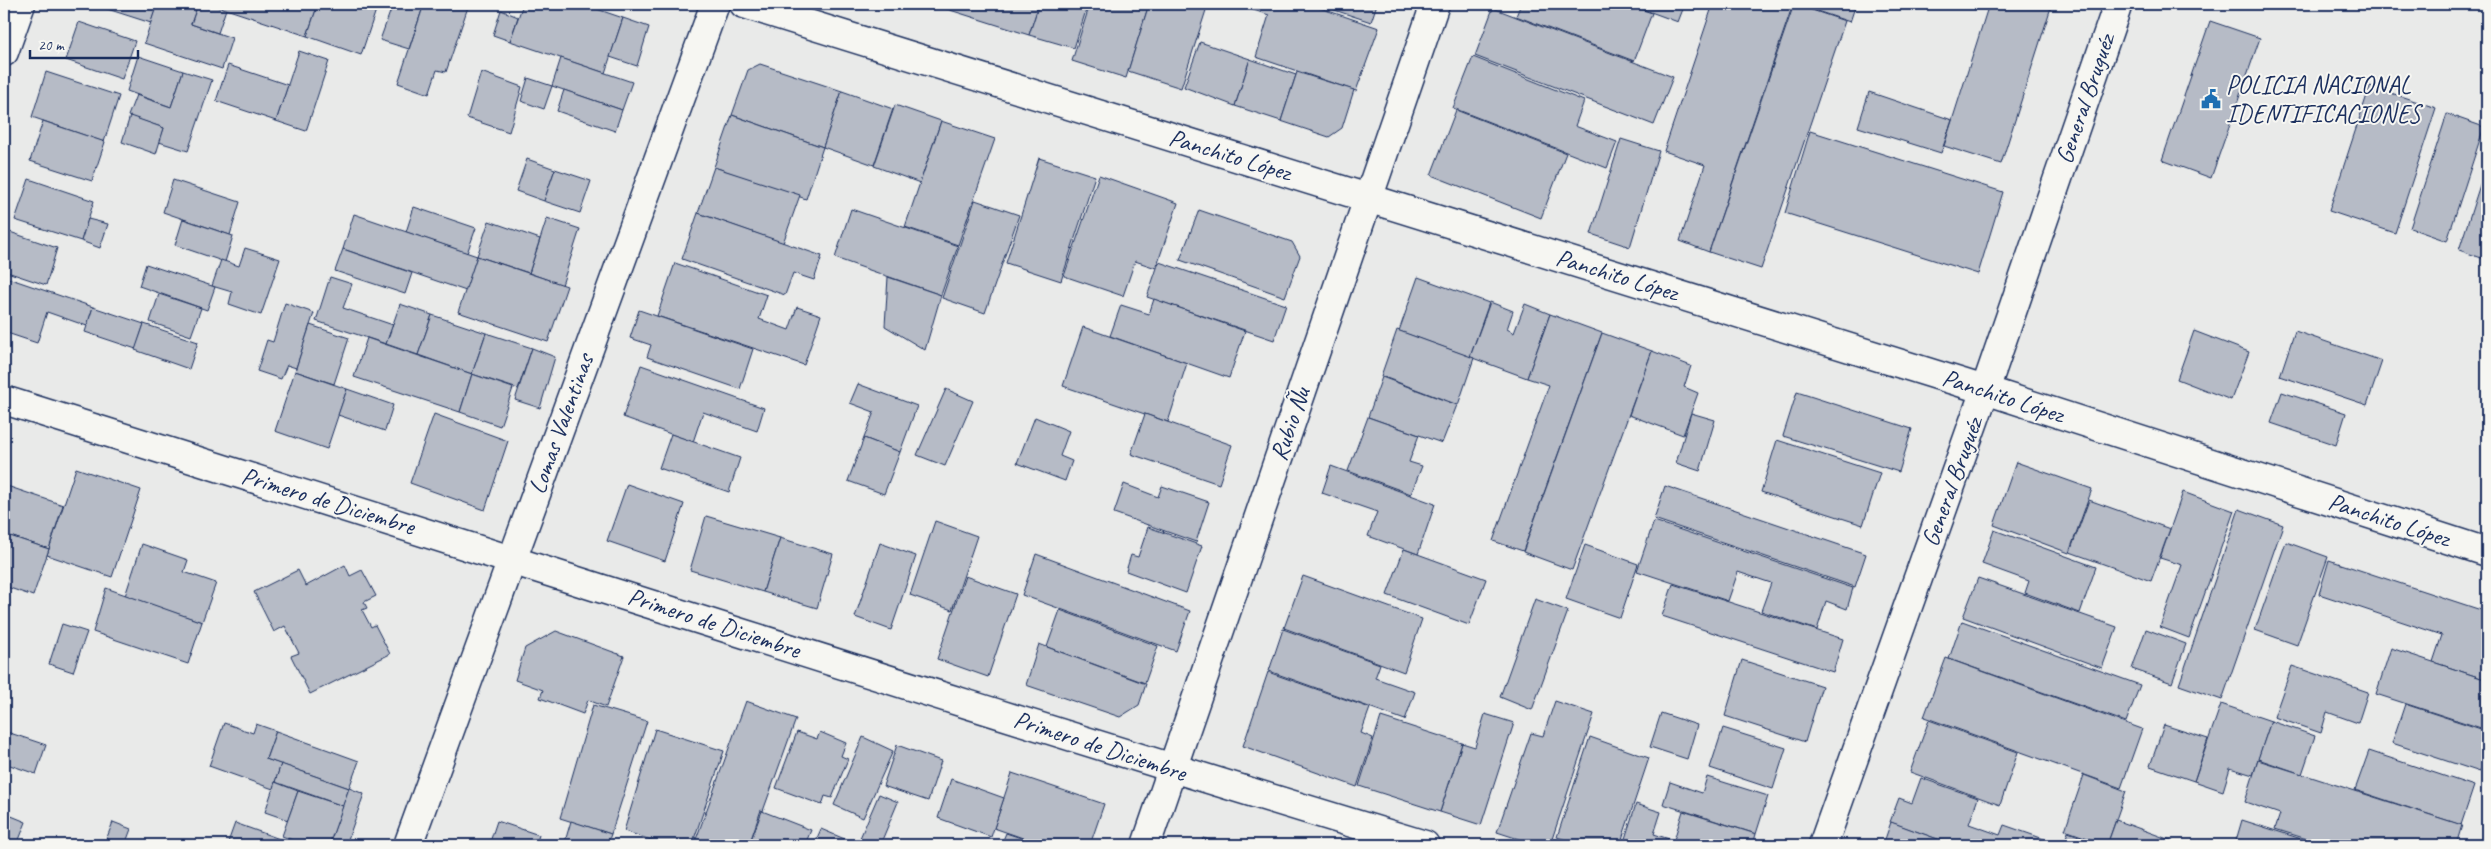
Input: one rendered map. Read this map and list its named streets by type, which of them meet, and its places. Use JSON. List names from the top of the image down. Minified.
{"streets":{"street":["General Bruguéz","Panchito López","Lomas Valentinas","Rubio Ñu","Primero de Diciembre"]},"crossings":[["General Bruguéz","Panchito López"],["Panchito López","Rubio Ñu"],["Lomas Valentinas","Primero de Diciembre"],["Rubio Ñu","Primero de Diciembre"]],"places":{"public building":["POLICIA NACIONAL IDENTIFICACIONES"]},"scale_bar":"20 m"}
